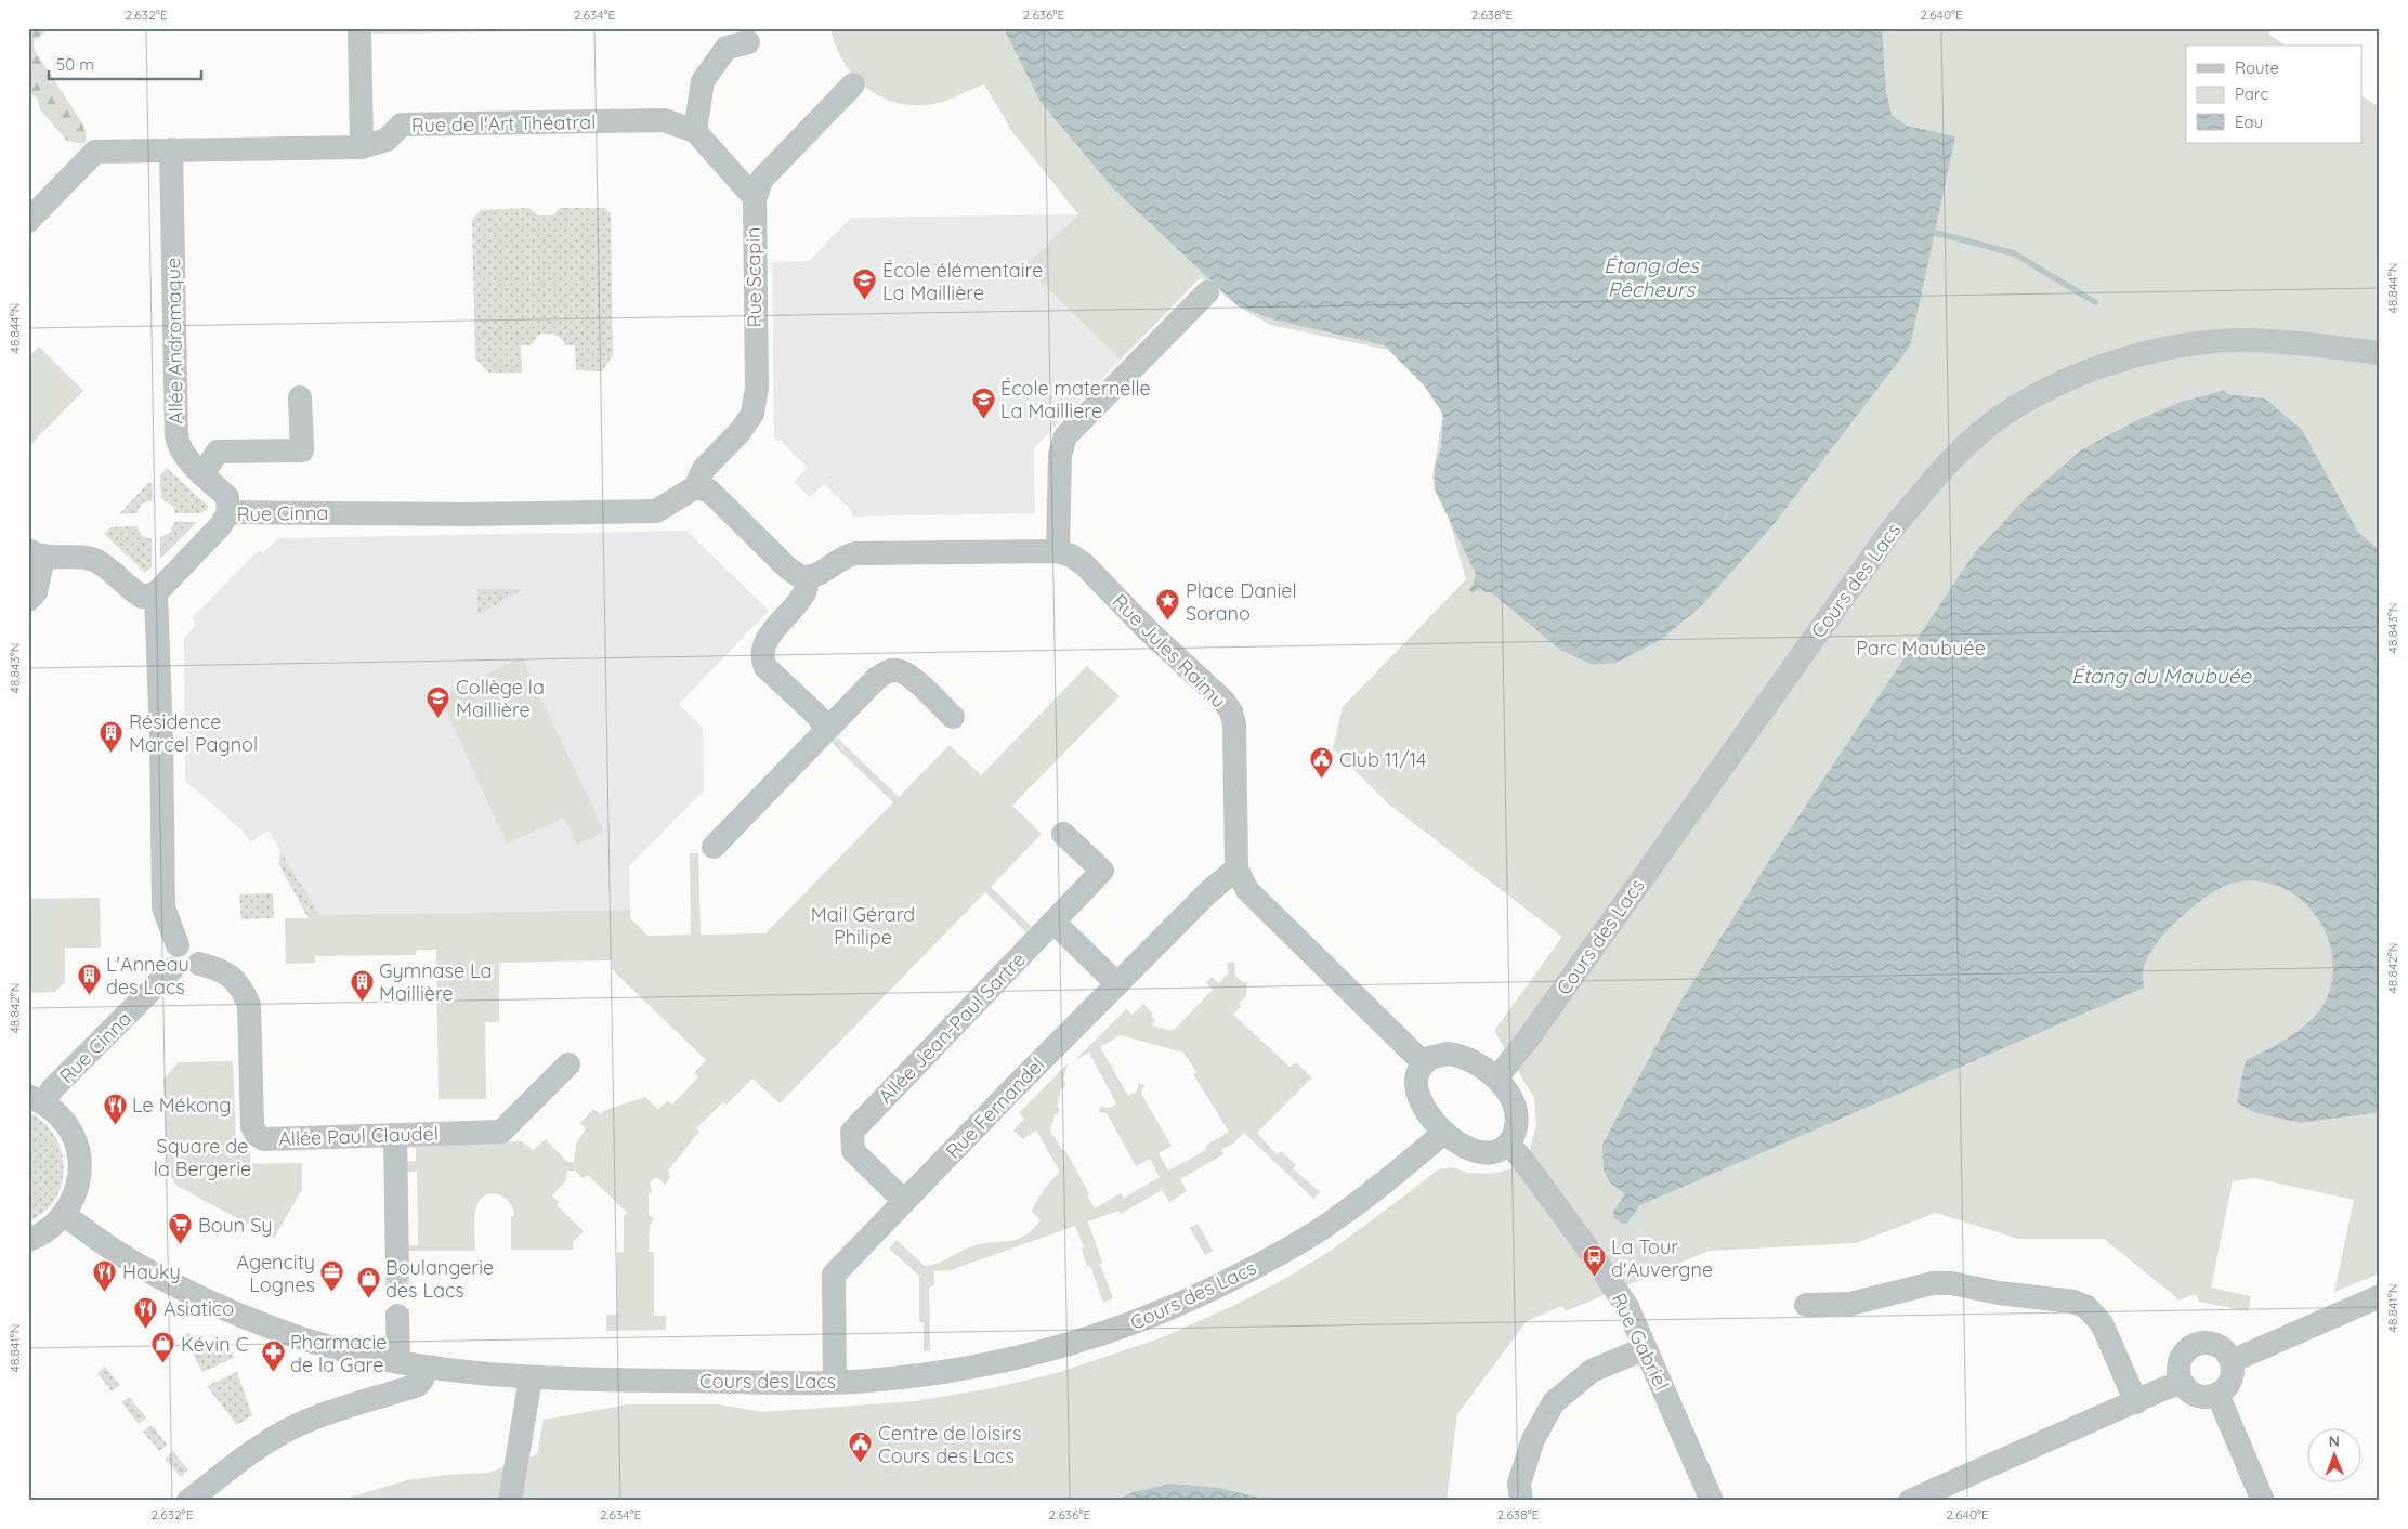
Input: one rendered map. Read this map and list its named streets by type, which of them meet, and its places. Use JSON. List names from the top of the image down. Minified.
{"streets":{"street":["Rue de l'Art Théatral","Rue Scapin","Allée Andromaque","Rue Cinna","Cours des Lacs","Rue Jules Raimu","Allée Jean-Paul Sartre","Rue Fernandel","Allée Paul Claudel","Rue Gabriel"]},"crossings":[["Rue de l'Art Théatral","Rue Scapin"],["Rue de l'Art Théatral","Allée Andromaque"],["Rue Scapin","Rue Cinna"],["Allée Andromaque","Rue Cinna"],["Rue Cinna","Allée Paul Claudel"],["Cours des Lacs","Rue Jules Raimu"],["Cours des Lacs","Rue Fernandel"],["Cours des Lacs","Rue Gabriel"],["Rue Jules Raimu","Rue Fernandel"],["Rue Jules Raimu","Rue Gabriel"],["Allée Jean-Paul Sartre","Rue Fernandel"]],"water":["Étang des Pêcheurs","Étang du Maubuée"],"parks":["Parc Maubuée","Mail Gérard Philipe","Square de la Bergerie"],"places":{"school or university":["École élémentaire La Maillière","École maternelle La Mailliere","Collège la Maillière"],"place":["Place Daniel Sorano"],"building":["Résidence Marcel Pagnol","L'Anneau des Lacs","Gymnase La Maillière"],"public building":["Club 11/14","Centre de loisirs Cours des Lacs"],"restaurant":["Le Mékong","Hauky","Asiatico"],"supermarket":["Boun Sy"],"bus stop":["La Tour d'Auvergne"],"office":["Agencity Lognes"],"shop":["Boulangerie des Lacs","Kévin C"],"pharmacy":["Pharmacie de la Gare"]},"legend":["Route","Parc","Eau"],"scale_bar":"50 m","north":"top","coordinates":["2.632°E","2.634°E","2.636°E","2.638°E","2.640°E","48.844°N","48.843°N","48.842°N","48.841°N"]}
